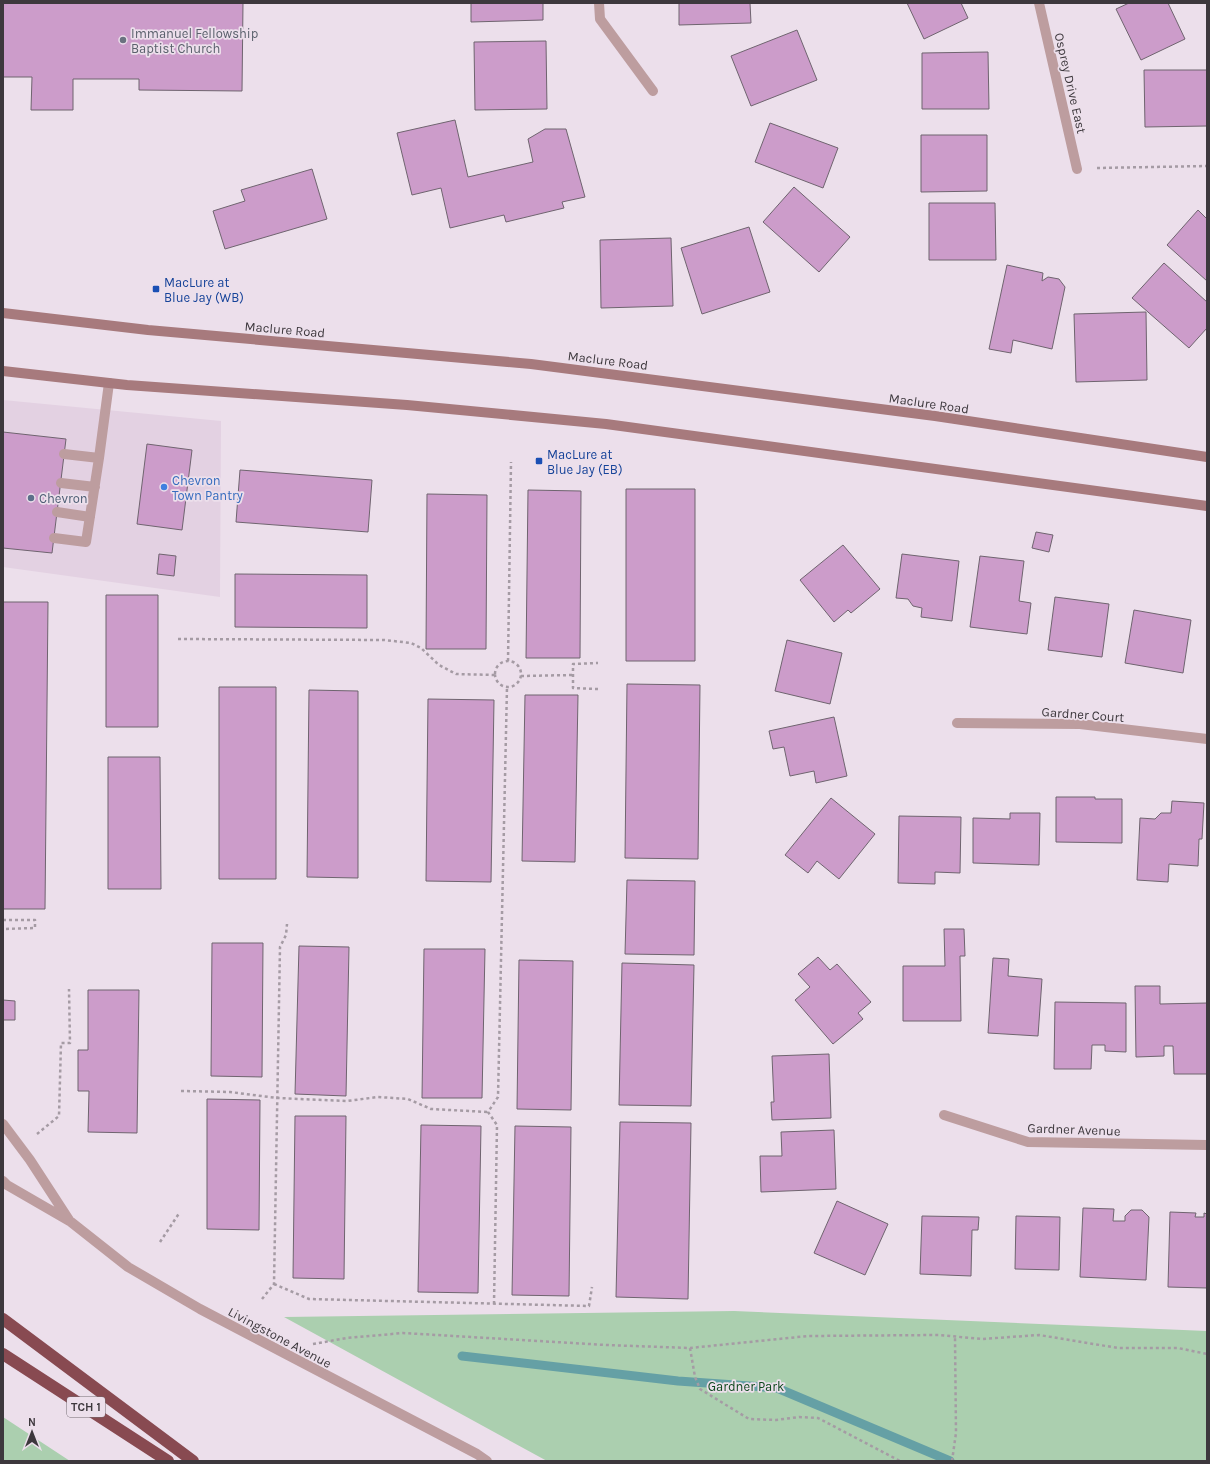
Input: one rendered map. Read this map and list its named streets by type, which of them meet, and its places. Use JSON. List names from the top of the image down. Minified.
{"streets":{"highway":["TCH 1"],"main road":["Maclure Road"],"street":["Osprey Drive East","Gardner Court","Gardner Avenue","Livingstone Avenue"]},"parks":["Gardner Park"],"places":{"other":["Immanuel Fellowship Baptist Church","Chevron Town Pantry","Chevron"],"transit":["MacLure at Blue Jay (WB)","MacLure at Blue Jay (EB)"]},"north":"top"}
